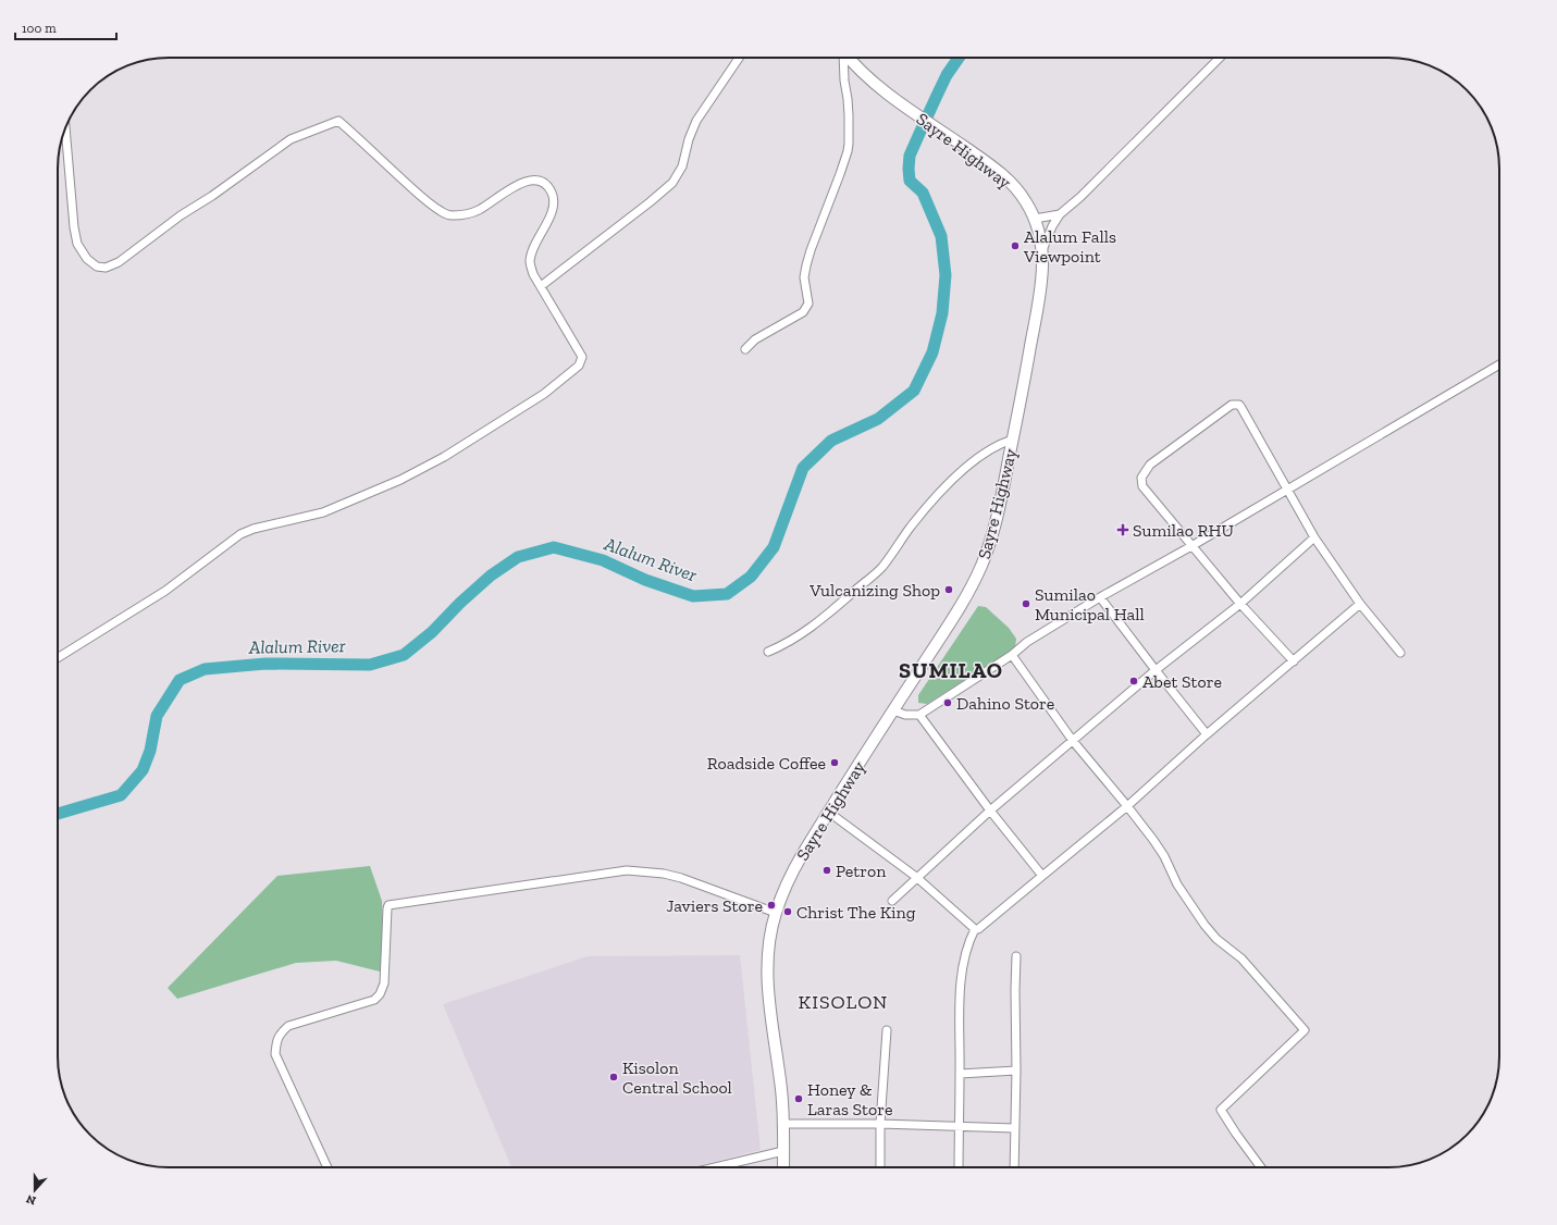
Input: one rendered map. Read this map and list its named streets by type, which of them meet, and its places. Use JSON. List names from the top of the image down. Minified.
{"streets":{"highway":["Sayre Highway"]},"districts":["SUMILAO","KISOLON"],"water":["Alalum River"],"places":{"other":["Alalum Falls Viewpoint","Vulcanizing Shop","Sumilao Municipal Hall","Abet Store","Dahino Store","Roadside Coffee","Petron","Javiers Store","Christ The King","Kisolon Central School","Honey & Laras Store"],"health":["Sumilao RHU"]},"scale_bar":"100 m","north":"bottom"}
